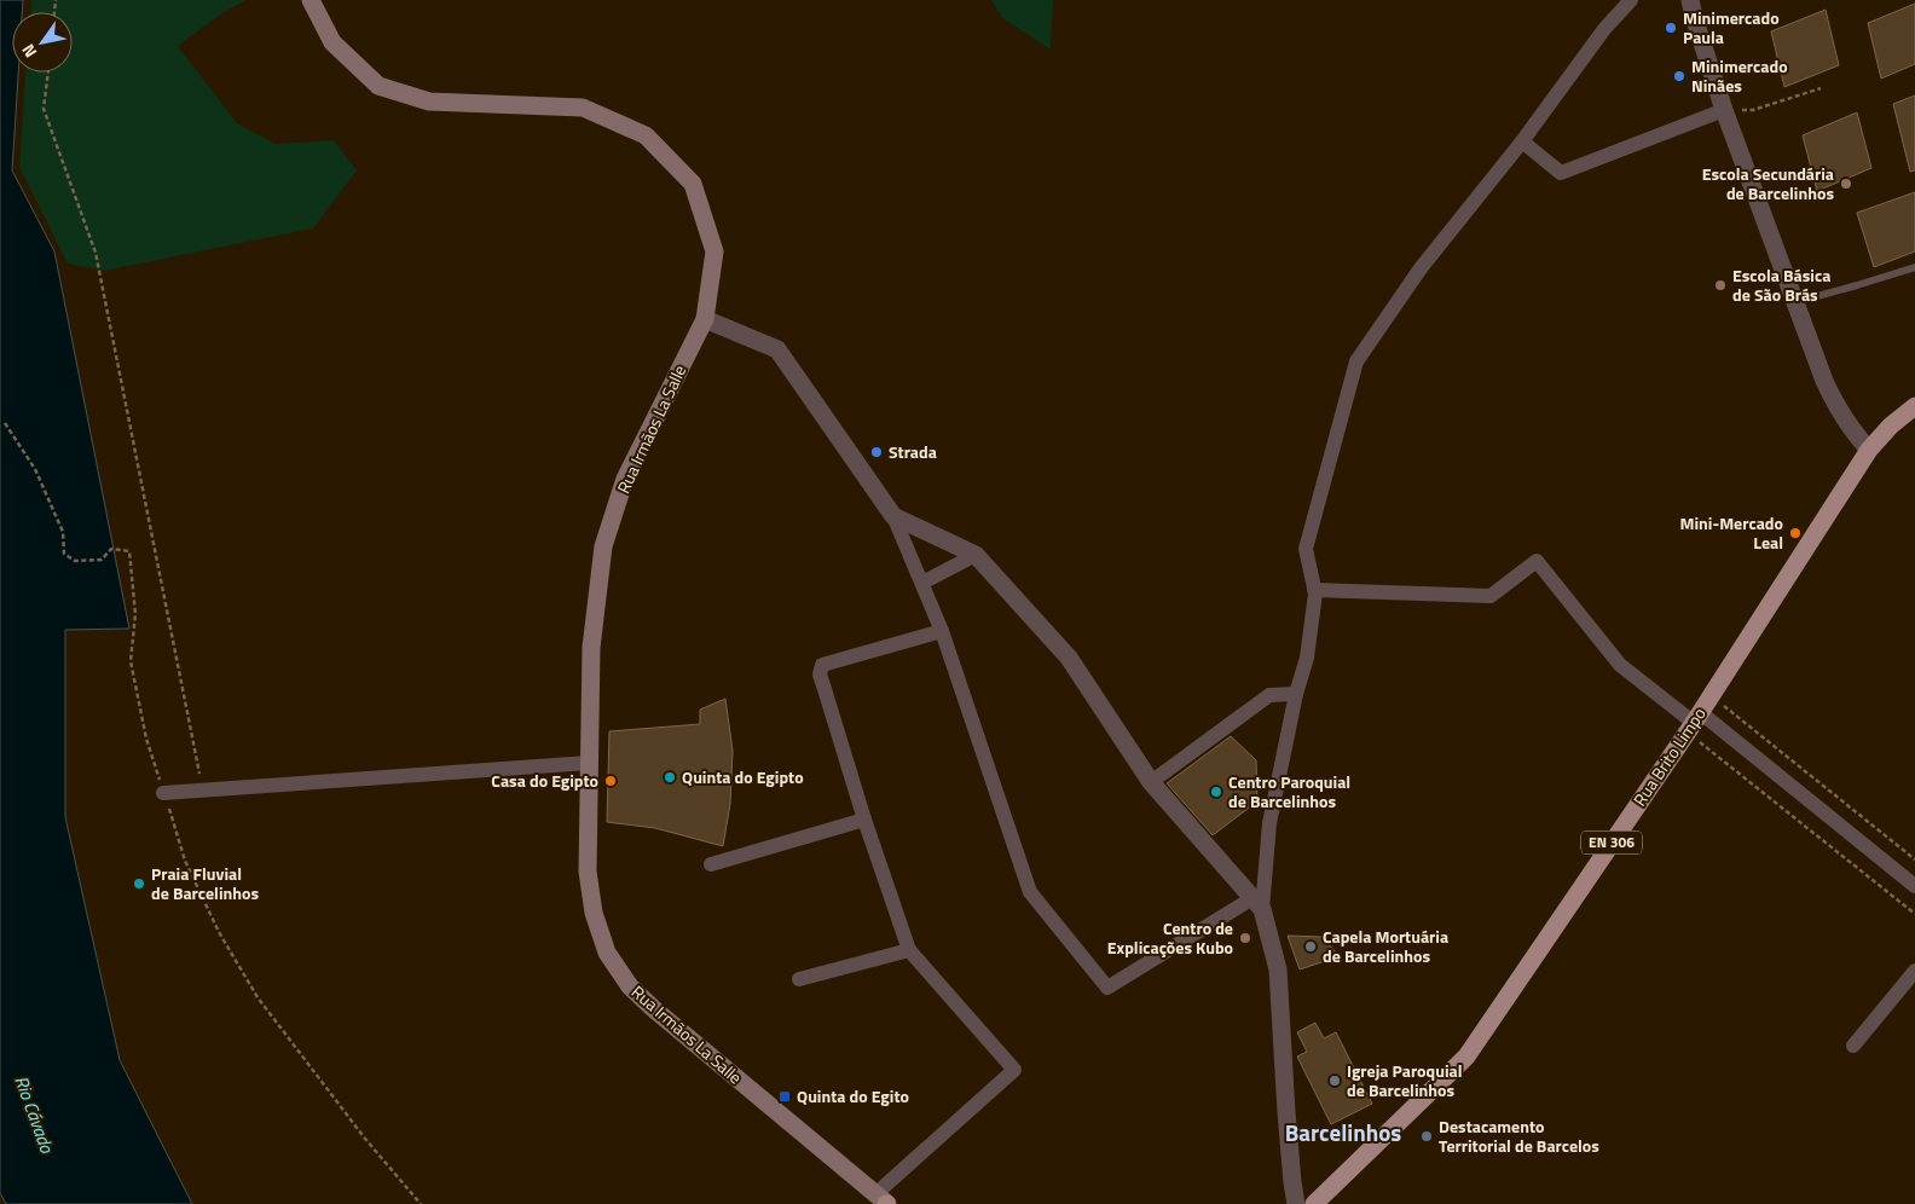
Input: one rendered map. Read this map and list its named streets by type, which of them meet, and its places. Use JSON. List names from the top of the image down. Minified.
{"streets":{"main road":["Rua Irmãos La Salle","Rua Brito Limpo","EN 306"]},"districts":["Barcelinhos"],"water":["Rio Cávado"],"places":{"other":["Minimercado Paula","Minimercado Ninães","Escola Secundária de Barcelinhos","Escola Básica de São Brás","Strada","Mini-Mercado Leal","Quinta do Egipto","Casa do Egipto","Centro Paroquial de Barcelinhos","Praia Fluvial de Barcelinhos","Centro de Explicações Kubo","Capela Mortuária de Barcelinhos","Igreja Paroquial de Barcelinhos","Destacamento Territorial de Barcelos"],"transit":["Quinta do Egito"]},"north":"bottom left"}
